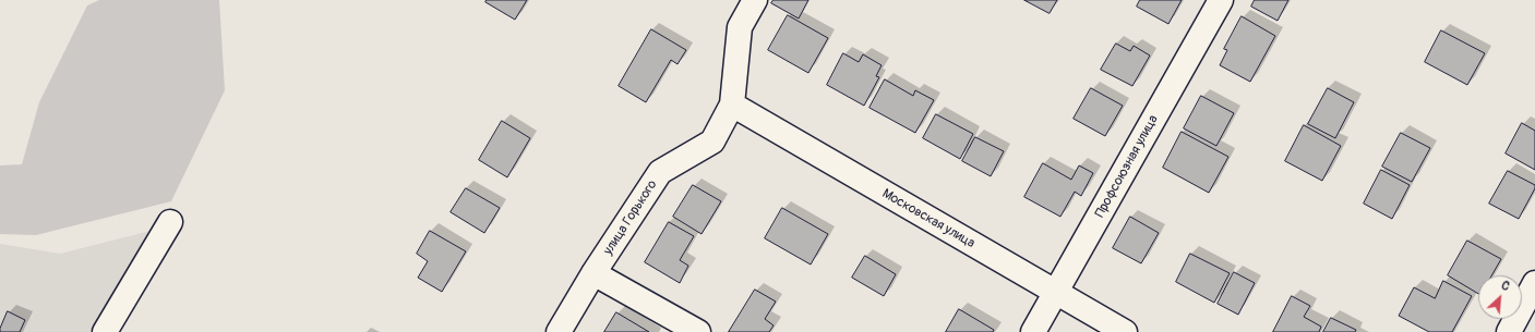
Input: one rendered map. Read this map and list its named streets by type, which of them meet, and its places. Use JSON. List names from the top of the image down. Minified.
{"streets":{"street":["Профсоюзная улица","улица Горького","Московская улица"]},"crossings":[["Профсоюзная улица","Московская улица"],["улица Горького","Московская улица"]],"north":"top right"}
